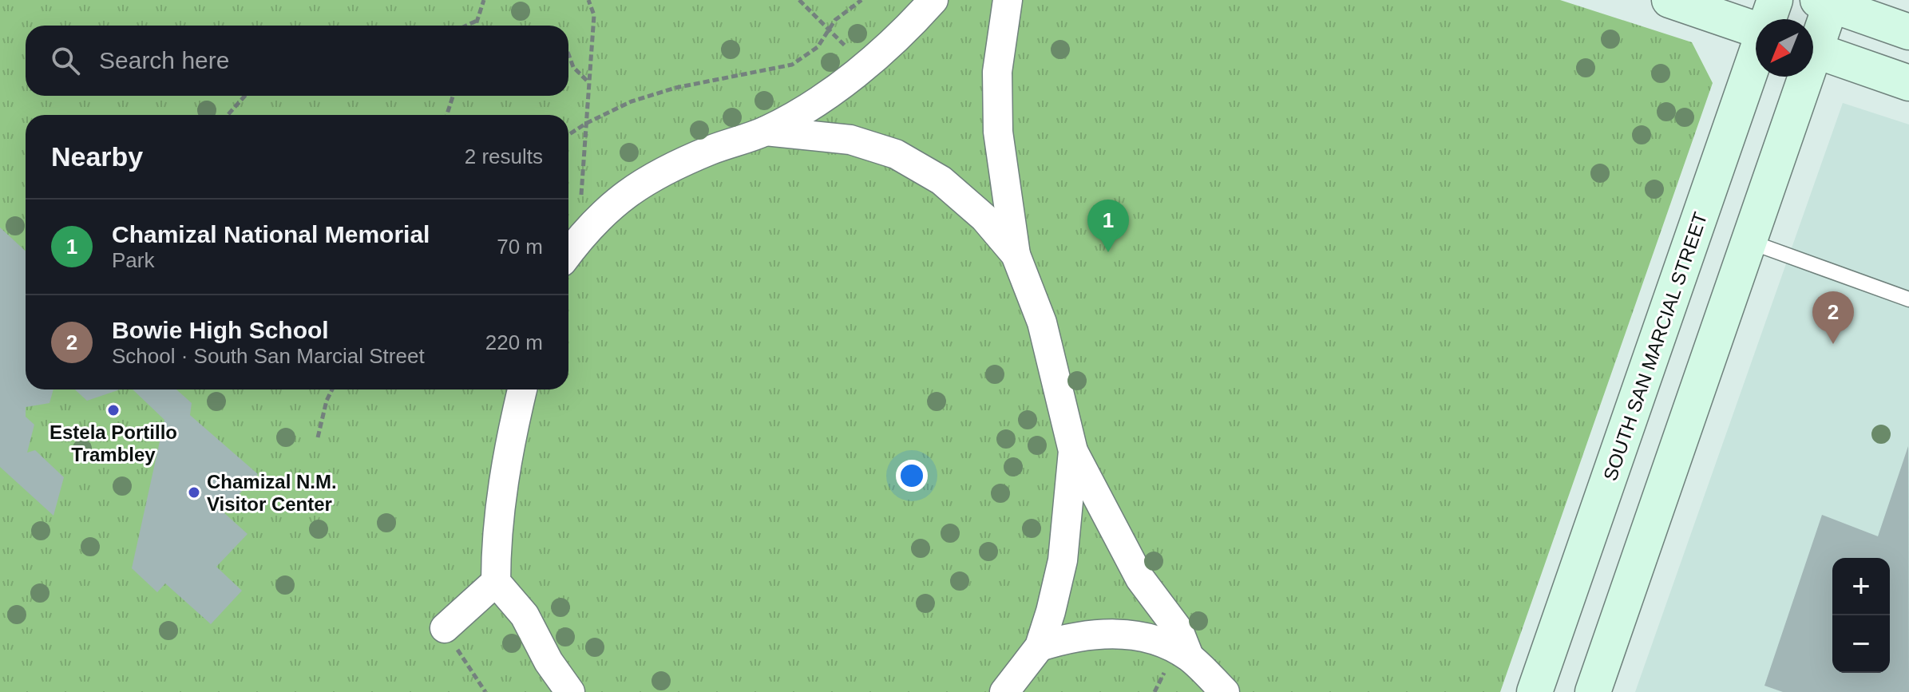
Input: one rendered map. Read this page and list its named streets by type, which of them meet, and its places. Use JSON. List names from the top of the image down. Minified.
{"streets":{"street":["SOUTH SAN MARCIAL STREET"]},"places":["Estela Portillo Trambley","Chamizal N.M. Visitor Center"],"north":"bottom left","page":{"search":"Search here","heading":["Nearby","2 results"],"list":[{"mark":"1","name":"Chamizal National Memorial","note":"Park","value":"70 m"},{"mark":"2","name":"Bowie High School","note":"School · South San Marcial Street","value":"220 m"}],"pins":["1","2"],"map_buttons":["+","−"]}}
